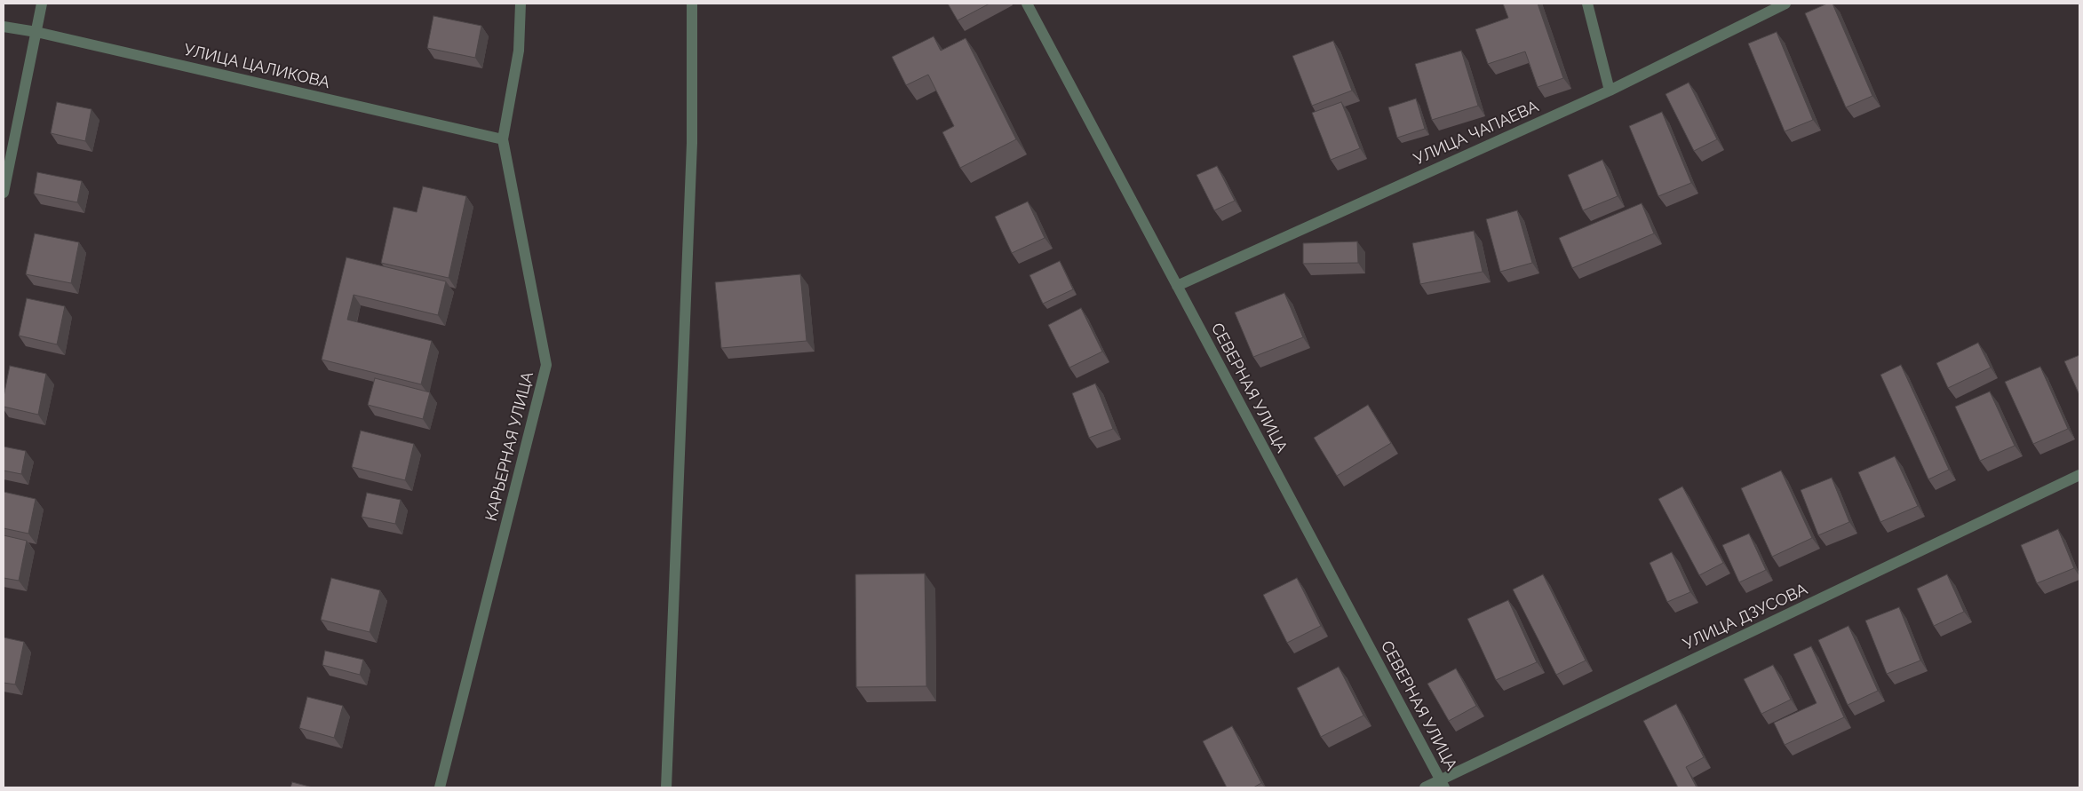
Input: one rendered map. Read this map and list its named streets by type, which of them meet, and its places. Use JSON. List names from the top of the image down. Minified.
{"streets":{"street":["УЛИЦА ЦАЛИКОВА","УЛИЦА ЧАПАЕВА","СЕВЕРНАЯ УЛИЦА","КАРЬЕРНАЯ УЛИЦА","УЛИЦА ДЗУСОВА"]},"crossings":[["УЛИЦА ЦАЛИКОВА","КАРЬЕРНАЯ УЛИЦА"],["УЛИЦА ЧАПАЕВА","СЕВЕРНАЯ УЛИЦА"],["СЕВЕРНАЯ УЛИЦА","УЛИЦА ДЗУСОВА"]]}
